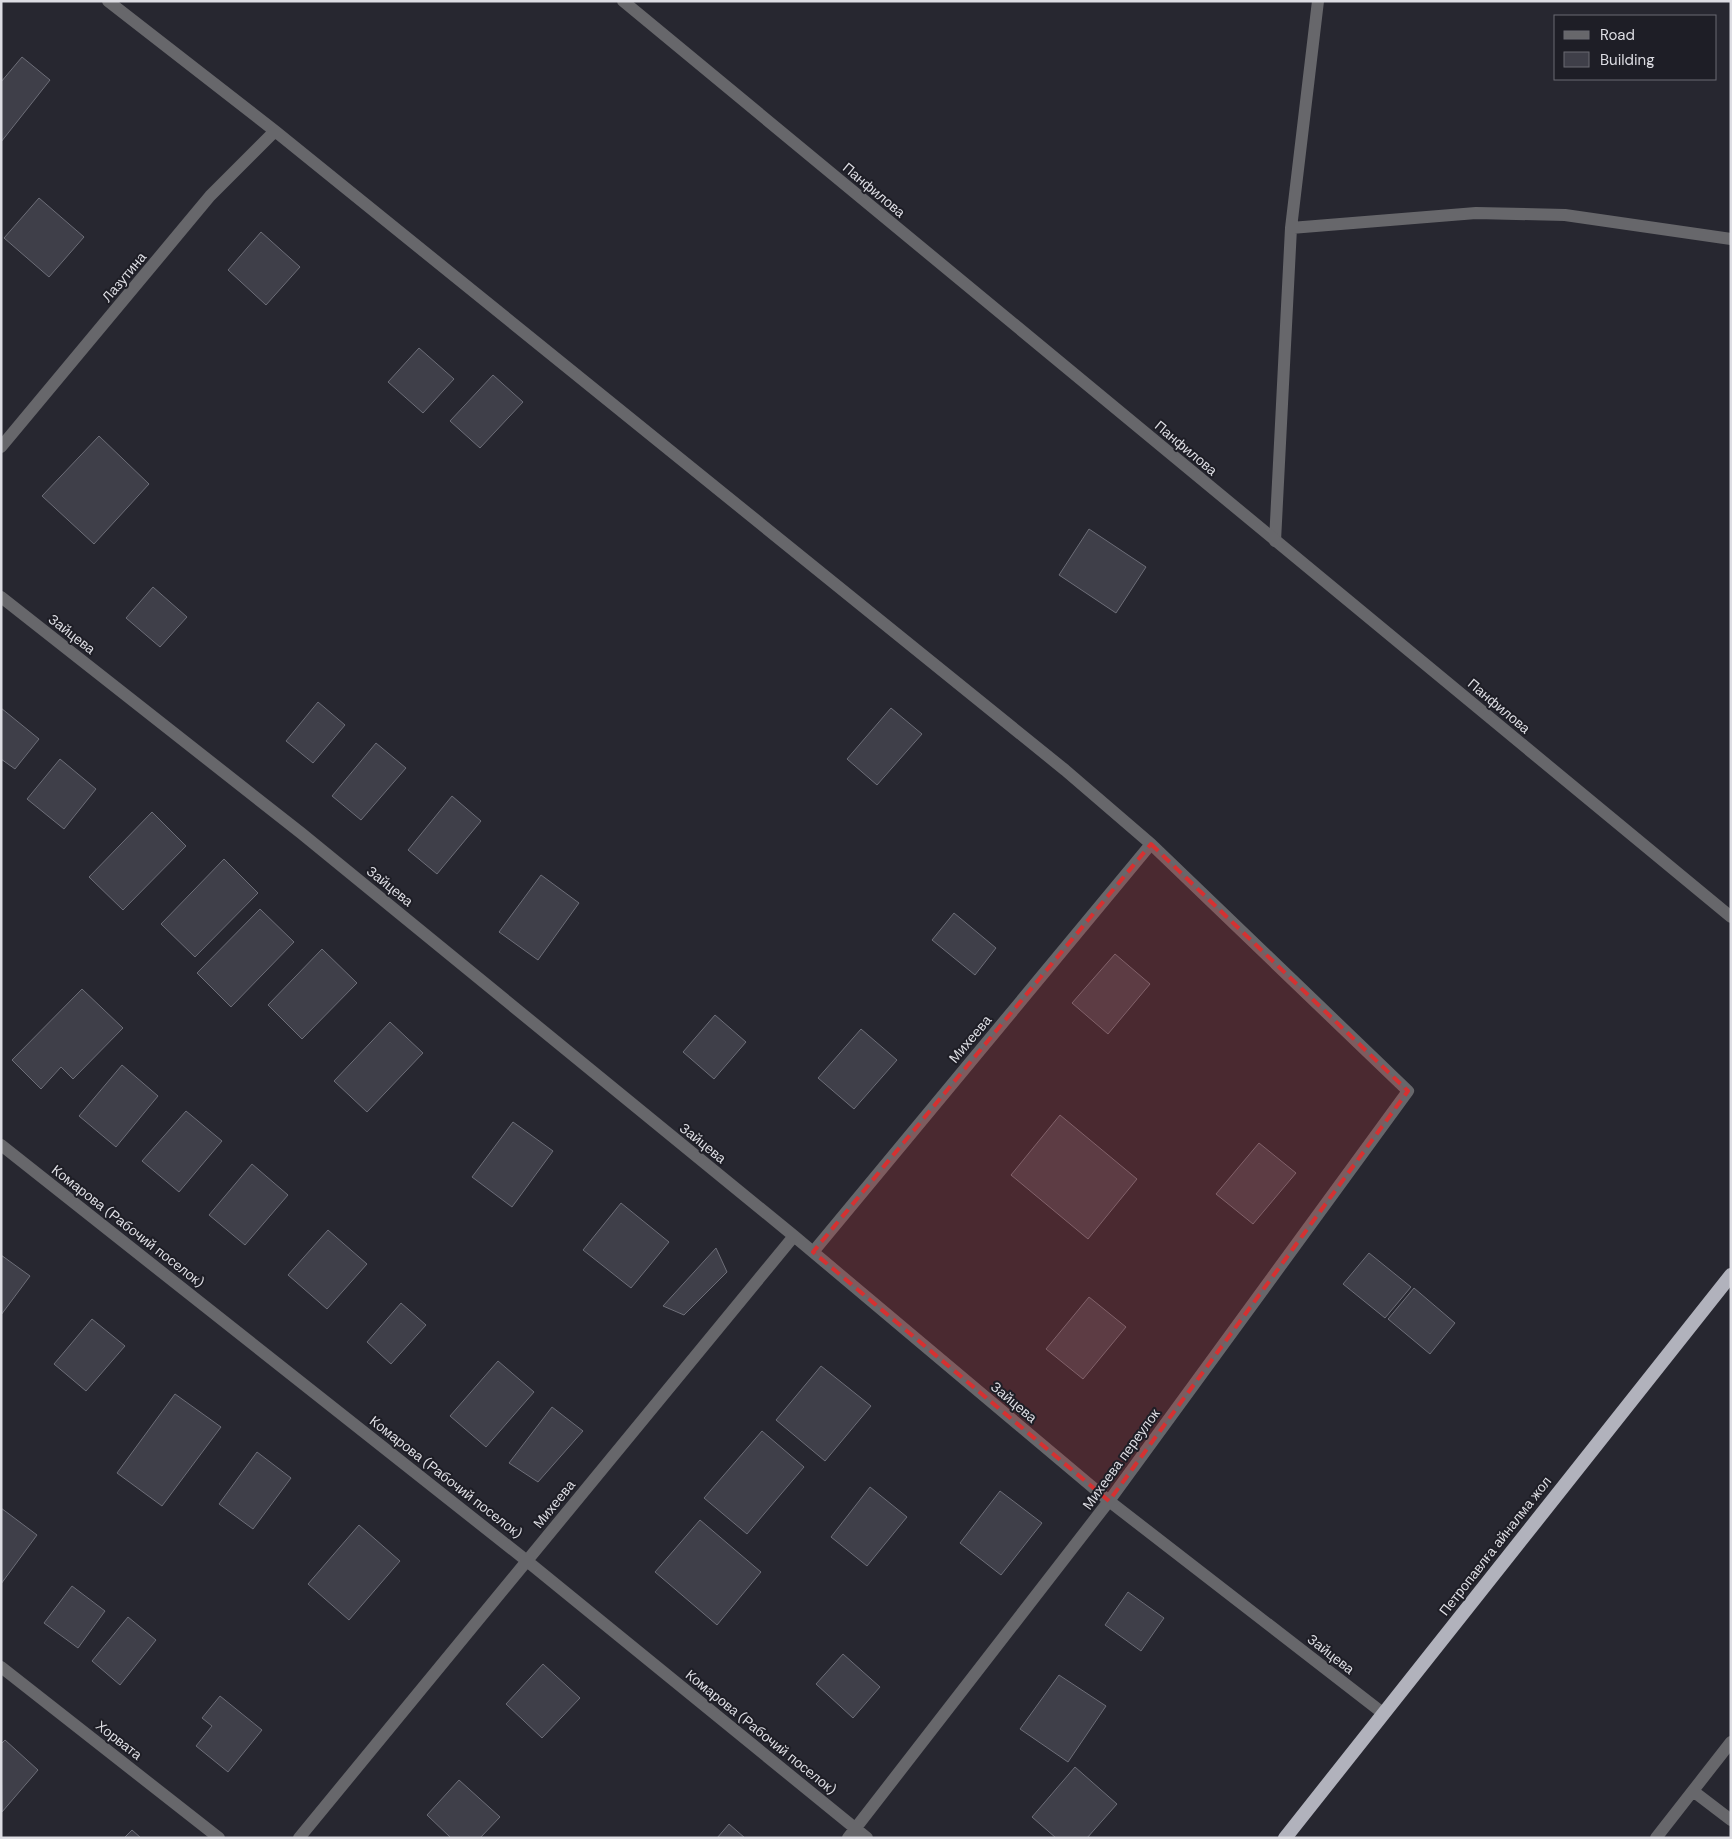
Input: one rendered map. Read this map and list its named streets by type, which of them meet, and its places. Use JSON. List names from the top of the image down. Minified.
{"streets":{"highway":["Петропавлға айналма жол"],"street":["Панфилова","Лазутина","Зайцева","Михеева","Комарова (Рабочий поселок)","Михеева переулок","Хорвата"]},"crossings":[["Зайцева","Михеева"],["Зайцева","Михеева переулок"],["Зайцева","Петропавлға айналма жол"],["Михеева","Комарова (Рабочий поселок)"],["Михеева","Михеева переулок"],["Комарова (Рабочий поселок)","Михеева переулок"]],"legend":["Road","Building"]}
